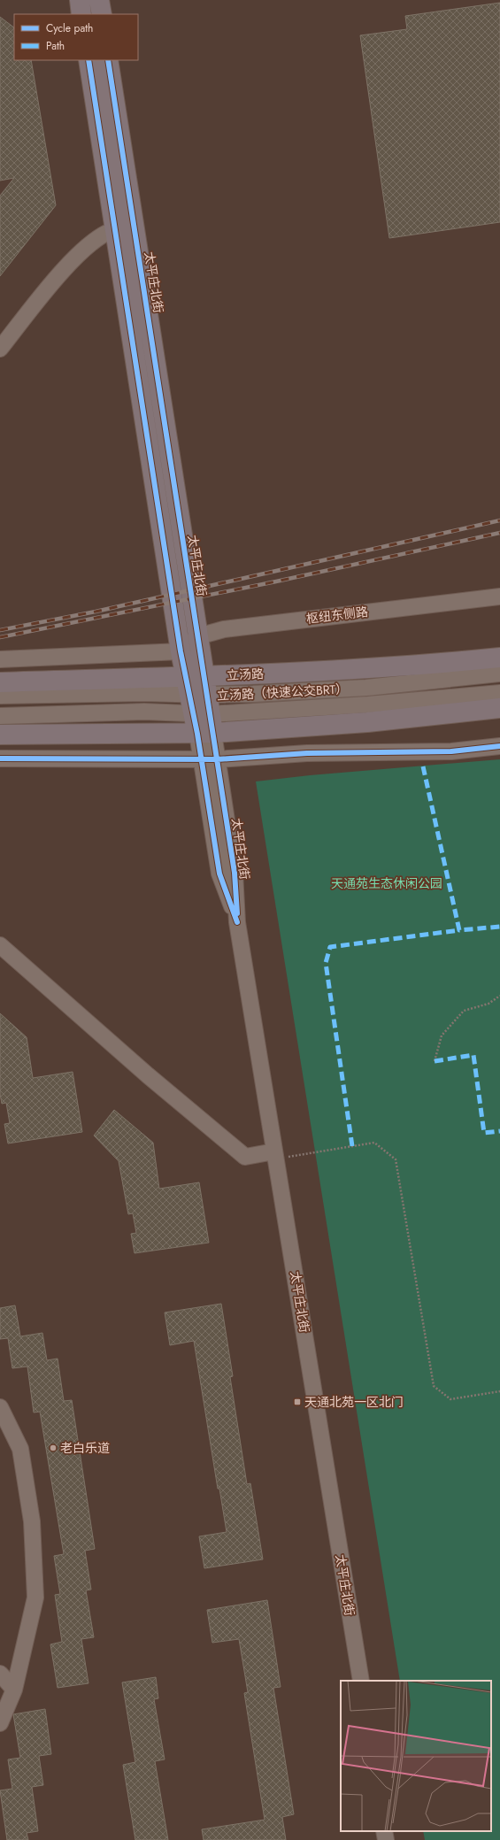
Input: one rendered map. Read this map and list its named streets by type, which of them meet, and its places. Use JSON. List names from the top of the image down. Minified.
{"streets":{"main road":["太平庄北街","立汤路"],"street":["枢纽东侧路","立汤路（快速公交BRT）"]},"crossings":[["太平庄北街","枢纽东侧路"],["太平庄北街","立汤路"],["太平庄北街","立汤路（快速公交BRT）"],["立汤路","立汤路（快速公交BRT）"]],"parks":["天通苑生态休闲公园"],"places":{"transit":["天通北苑一区北门"],"other":["老白乐道"]},"legend":["Cycle path","Path"]}
